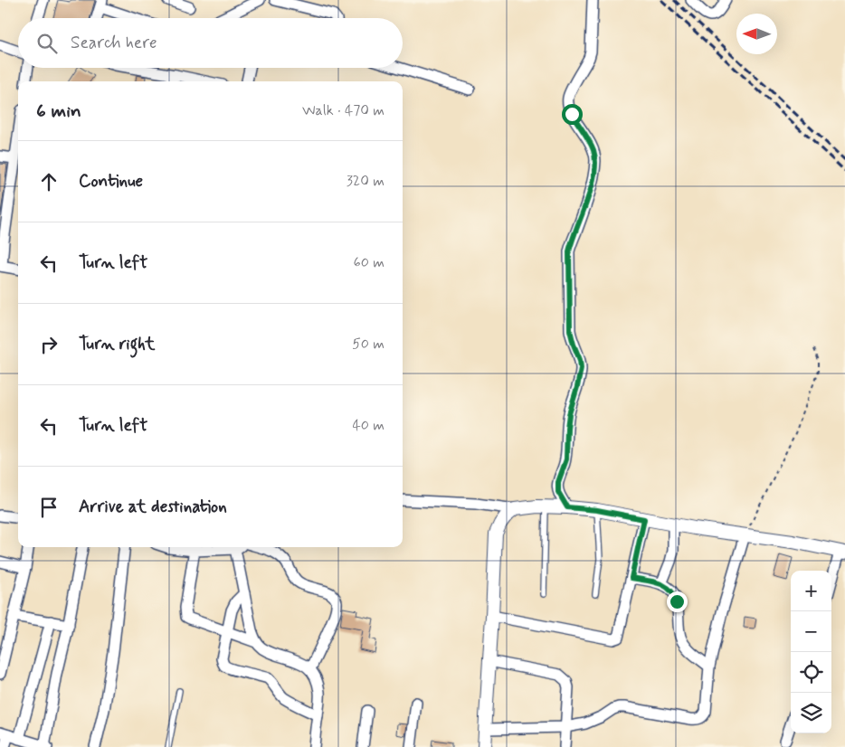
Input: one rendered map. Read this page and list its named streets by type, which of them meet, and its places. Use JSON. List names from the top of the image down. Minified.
{"north":"left","page":{"search":"Search here","heading":["6 min","Walk · 470 m"],"list":[["Continue","320 m"],["Turn left","60 m"],["Turn right","50 m"],["Turn left","40 m"],"Arrive at destination"],"map_buttons":["+","−"]}}
